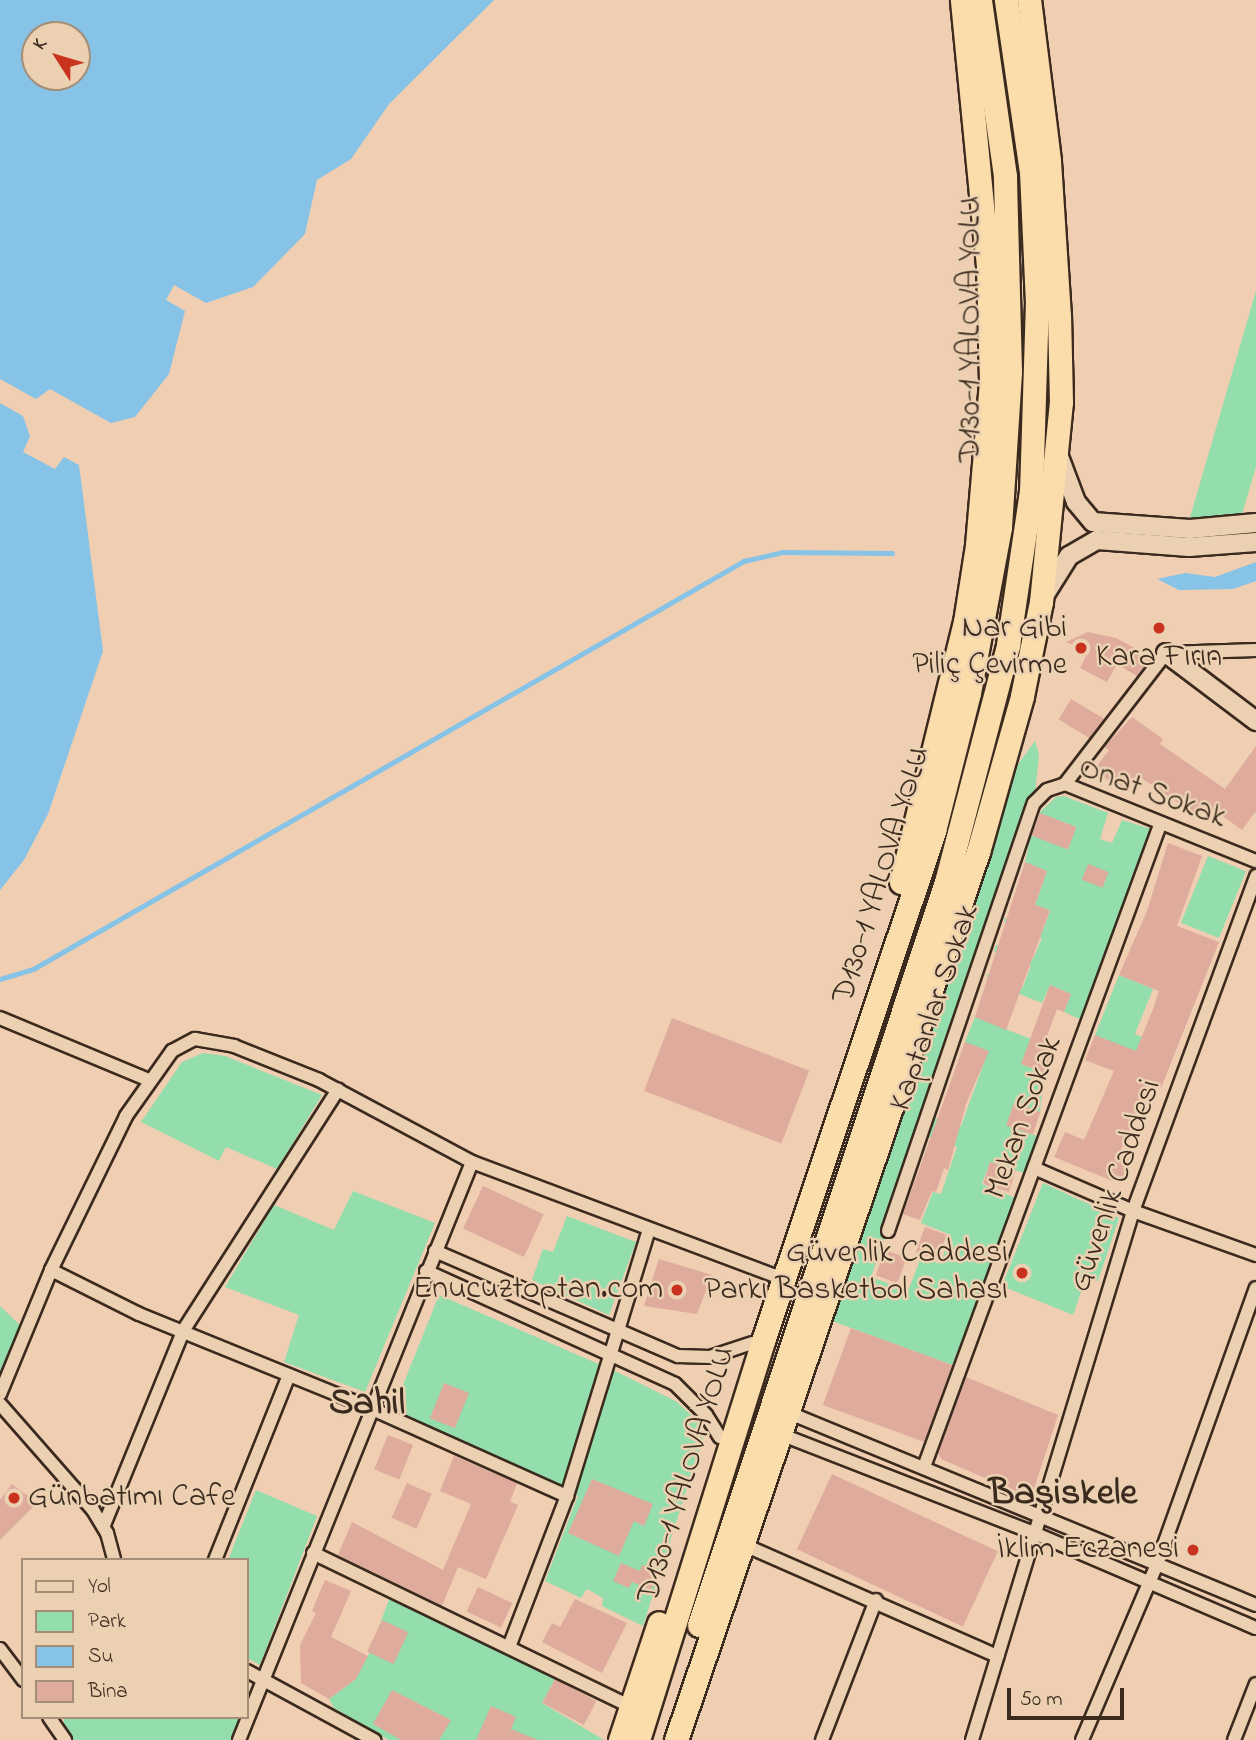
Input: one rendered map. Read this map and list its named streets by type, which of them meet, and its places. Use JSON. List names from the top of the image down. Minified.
{"streets":{"highway":["D130-1 YALOVA YOLU"],"street":["Onat Sokak","Kaptanlar Sokak","Mekan Sokak","Güvenlik Caddesi"]},"crossings":[["Onat Sokak","Kaptanlar Sokak"],["Onat Sokak","Mekan Sokak"]],"districts":["Sahil","Başiskele"],"places":["Kara Fırın","Nar Gibi Piliç Çevirme","Güvenlik Caddesi Parkı Basketbol Sahası","Enucuztoptan.com","Günbatımı Cafe","İklim Eczanesi"],"legend":["Yol","Park","Su","Bina"],"scale_bar":"50 m","north":"top left"}
